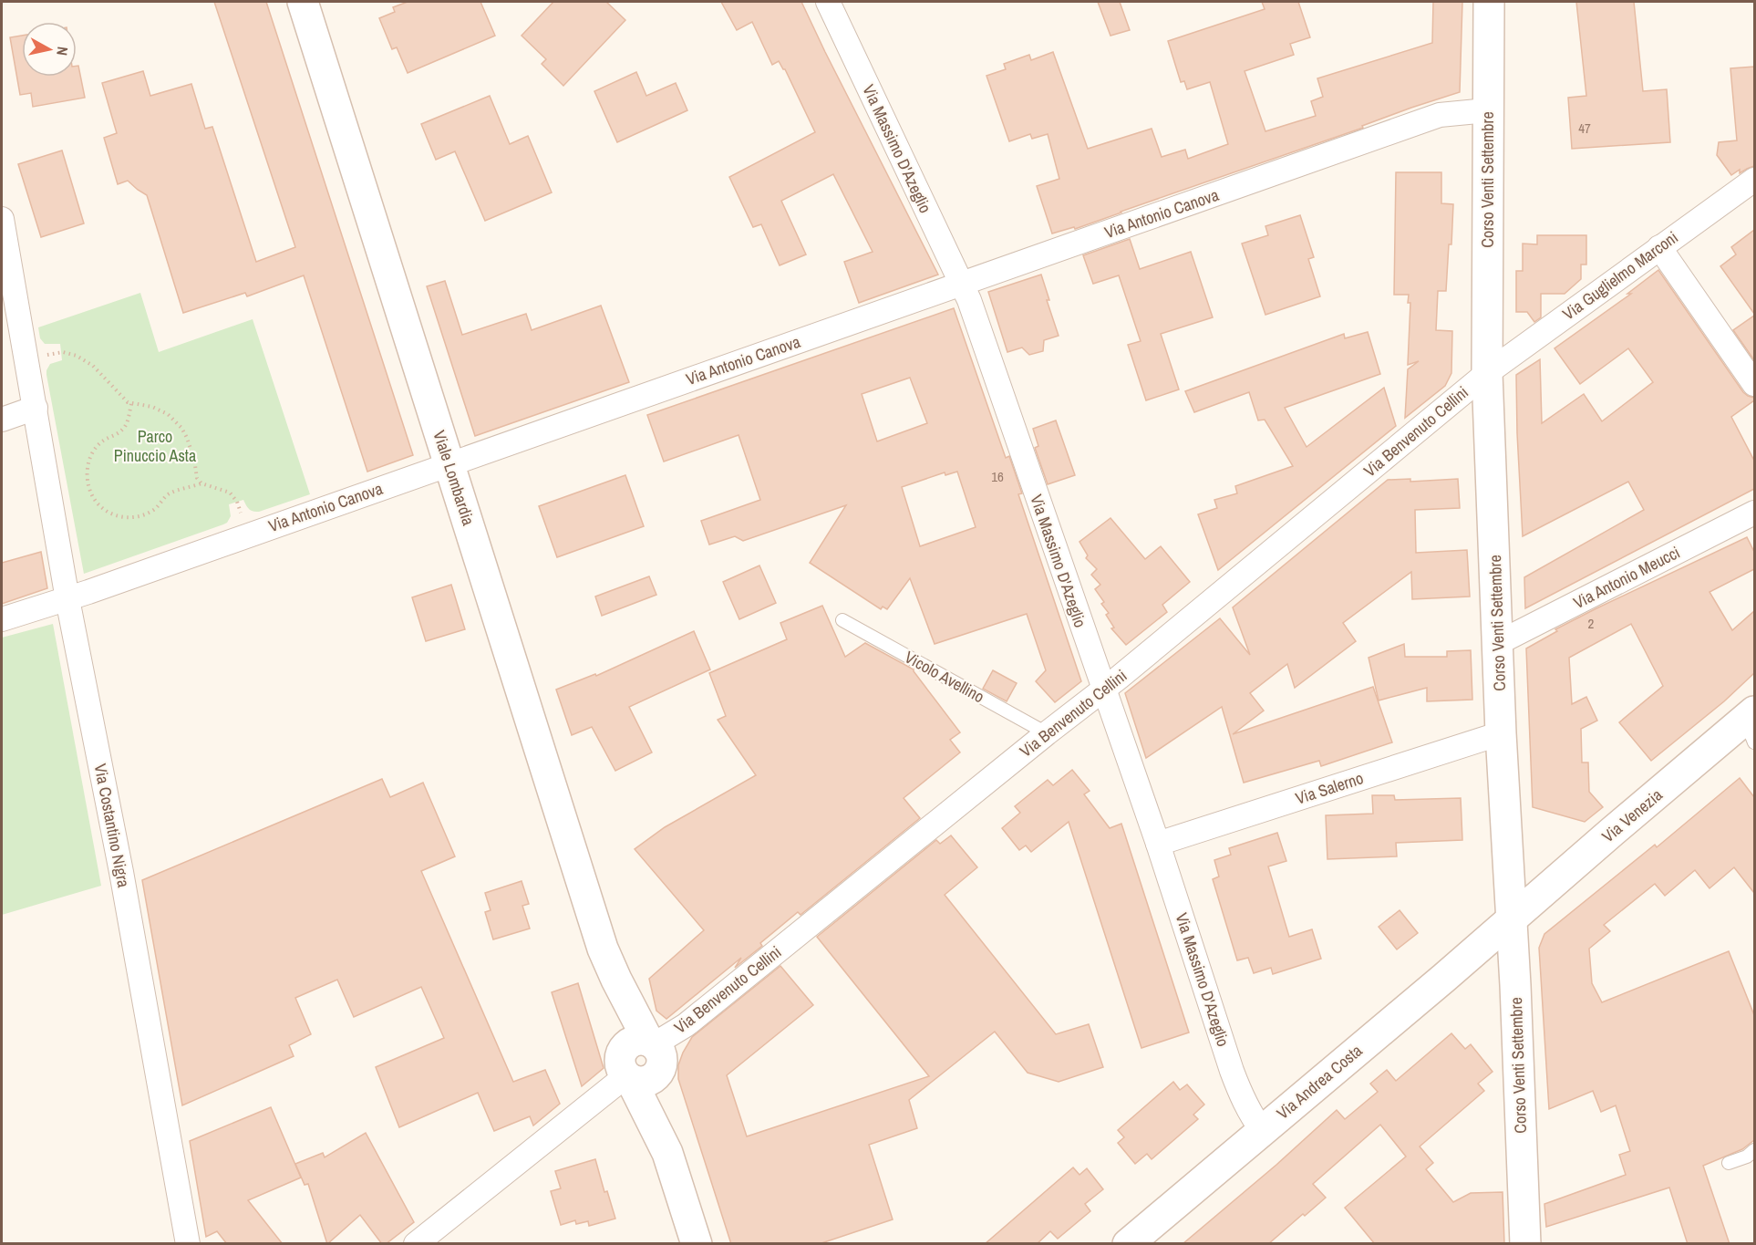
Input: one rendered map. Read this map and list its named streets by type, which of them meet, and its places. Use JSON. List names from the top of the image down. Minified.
{"streets":{"street":["Via Massimo D'Azeglio","Corso Venti Settembre","Via Antonio Canova","Via Guglielmo Marconi","Via Benvenuto Cellini","Viale Lombardia","Via Antonio Meucci","Via Salerno","Via Venezia","Via Costantino Nigra","Via Andrea Costa"],"lane":["Vicolo Avellino"]},"crossings":[["Via Massimo D'Azeglio","Via Antonio Canova"],["Via Massimo D'Azeglio","Via Benvenuto Cellini"],["Via Massimo D'Azeglio","Via Salerno"],["Via Massimo D'Azeglio","Via Andrea Costa"],["Corso Venti Settembre","Via Antonio Canova"],["Corso Venti Settembre","Via Guglielmo Marconi"],["Corso Venti Settembre","Via Benvenuto Cellini"],["Corso Venti Settembre","Via Antonio Meucci"],["Corso Venti Settembre","Via Salerno"],["Corso Venti Settembre","Via Venezia"],["Corso Venti Settembre","Via Andrea Costa"],["Via Antonio Canova","Viale Lombardia"],["Via Antonio Canova","Via Costantino Nigra"],["Via Guglielmo Marconi","Via Benvenuto Cellini"],["Via Benvenuto Cellini","Viale Lombardia"],["Via Benvenuto Cellini","Vicolo Avellino"],["Via Venezia","Via Andrea Costa"]],"parks":["Parco Pinuccio Asta"],"house_numbers":["47","16","2"],"north":"right"}
